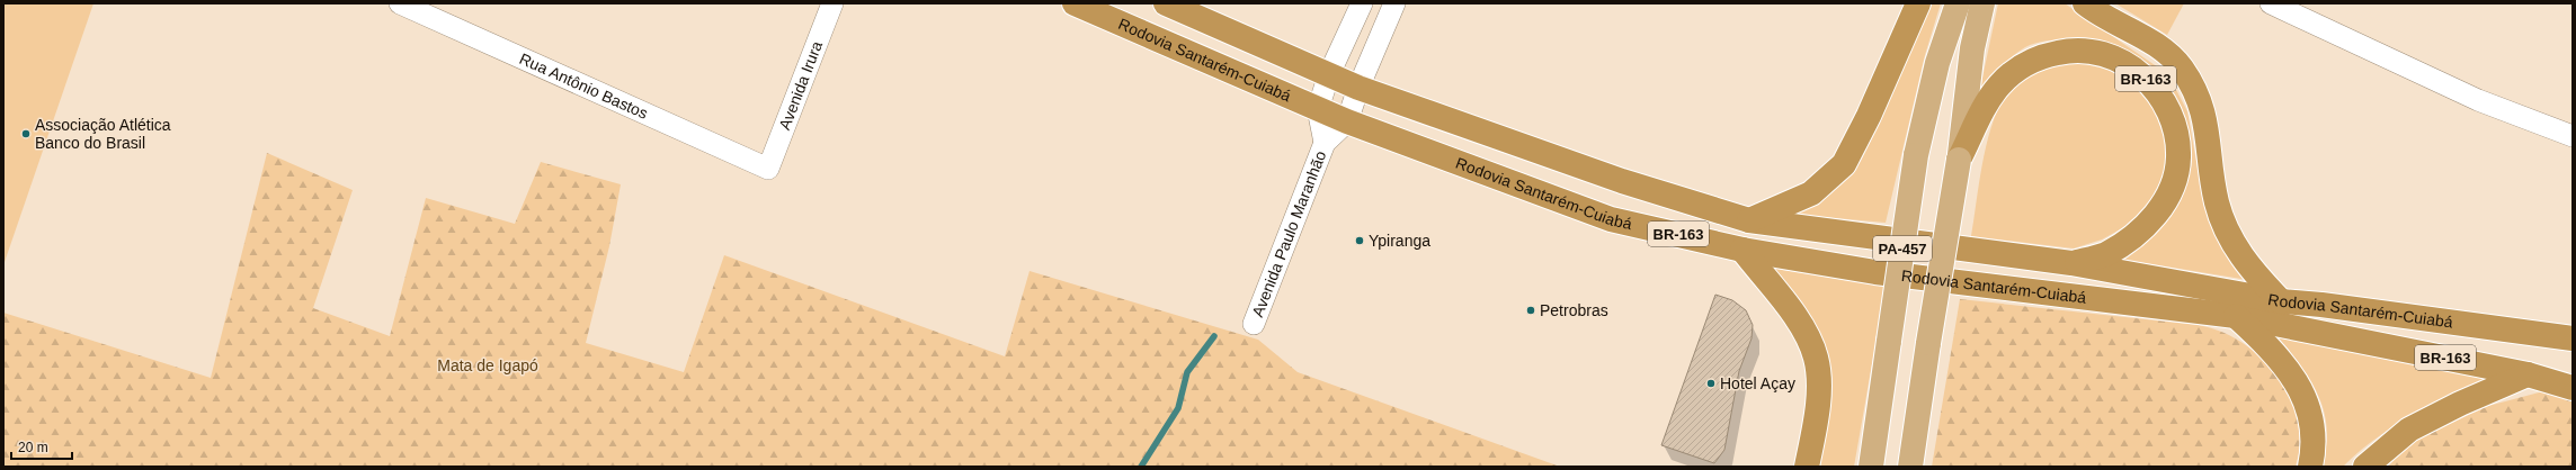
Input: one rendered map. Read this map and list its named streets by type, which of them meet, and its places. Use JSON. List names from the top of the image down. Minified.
{"streets":{"highway":["Rodovia Santarém-Cuiabá","BR-163"],"main road":["PA-457"],"street":["Rua Antônio Bastos","Avenida Irura","Avenida Paulo Maranhão"]},"crossings":[["Rodovia Santarém-Cuiabá","BR-163"],["Rodovia Santarém-Cuiabá","Avenida Paulo Maranhão"],["BR-163","PA-457"],["Rua Antônio Bastos","Avenida Irura"]],"parks":["Mata de Igapó"],"places":["Associação Atlética Banco do Brasil","Ypiranga","Petrobras","Hotel Açay"],"scale_bar":"20 m"}
